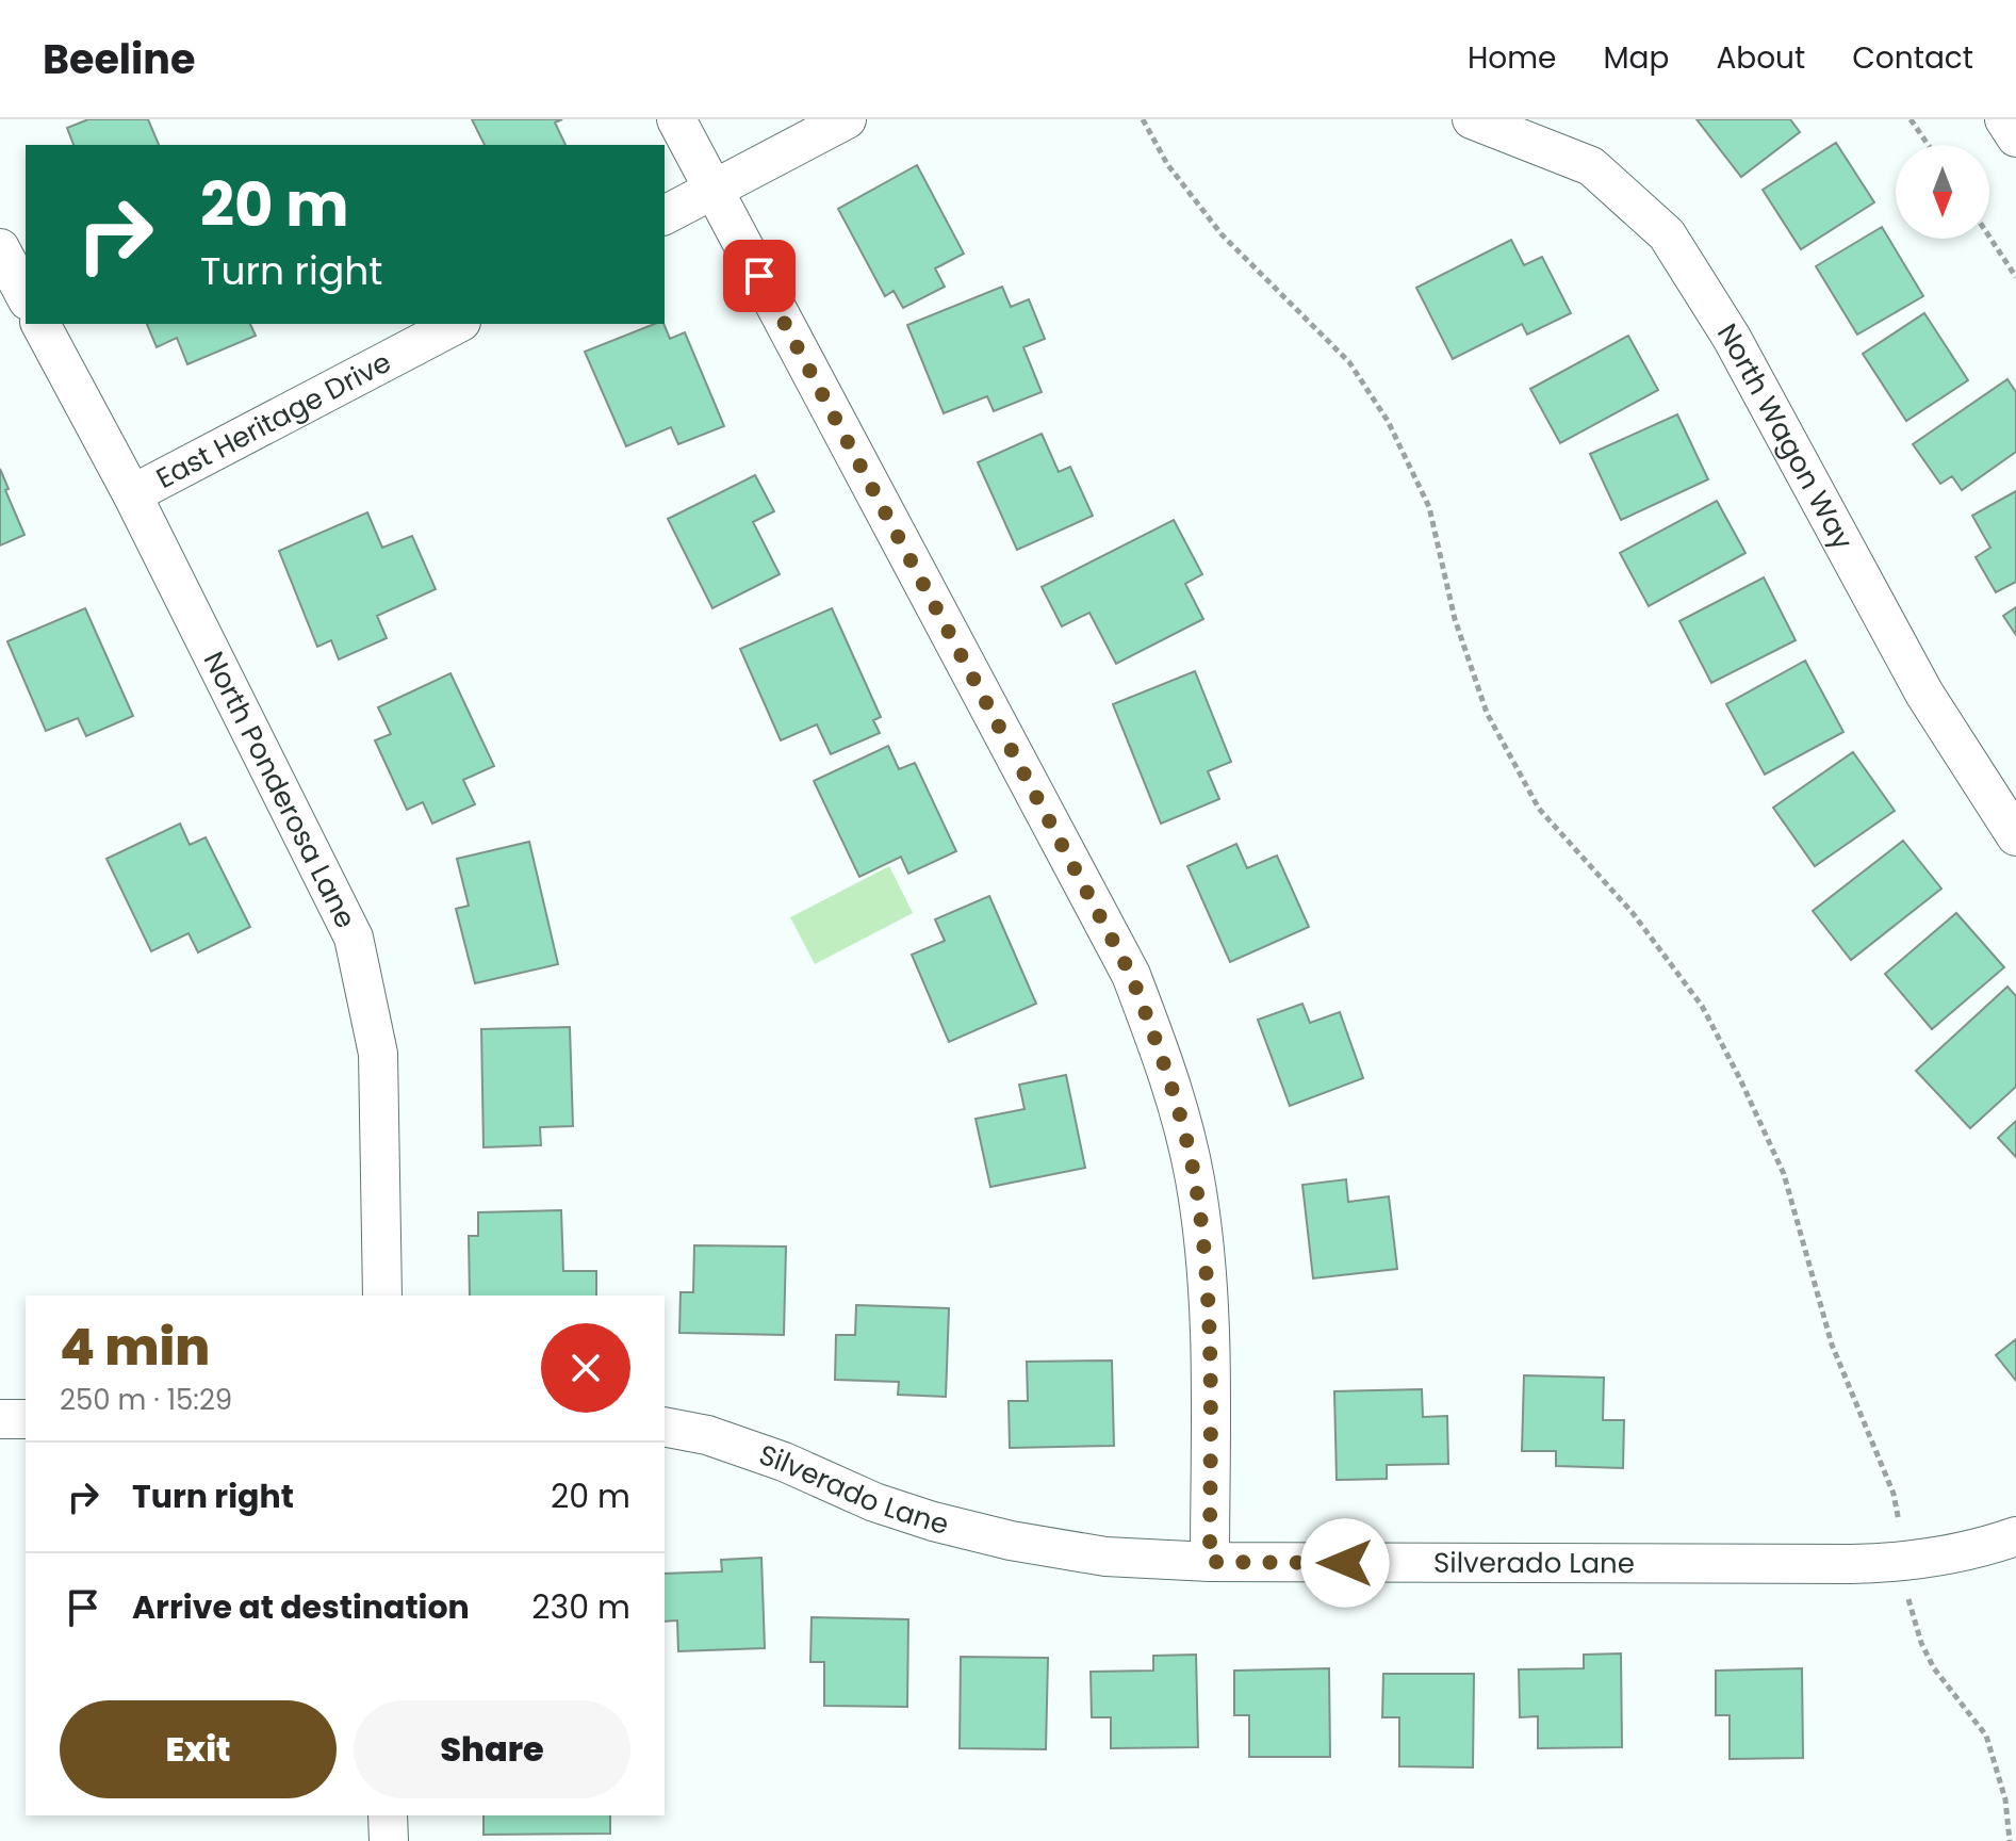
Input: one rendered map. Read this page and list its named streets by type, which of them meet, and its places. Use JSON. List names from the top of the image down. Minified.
{"streets":{"street":["East Heritage Drive","North Wagon Way","North Ponderosa Lane","Silverado Lane"]},"crossings":[["East Heritage Drive","North Ponderosa Lane"]],"north":"bottom","page":{"header":"Beeline","nav":["Home","Map","About","Contact"],"turn":["20 m","Turn right"],"heading":["4 min","250 m · 15:29"],"list":[{"name":"Turn right","value":"20 m"},{"name":"Arrive at destination","value":"230 m"}],"buttons":["Exit","Share"]}}
